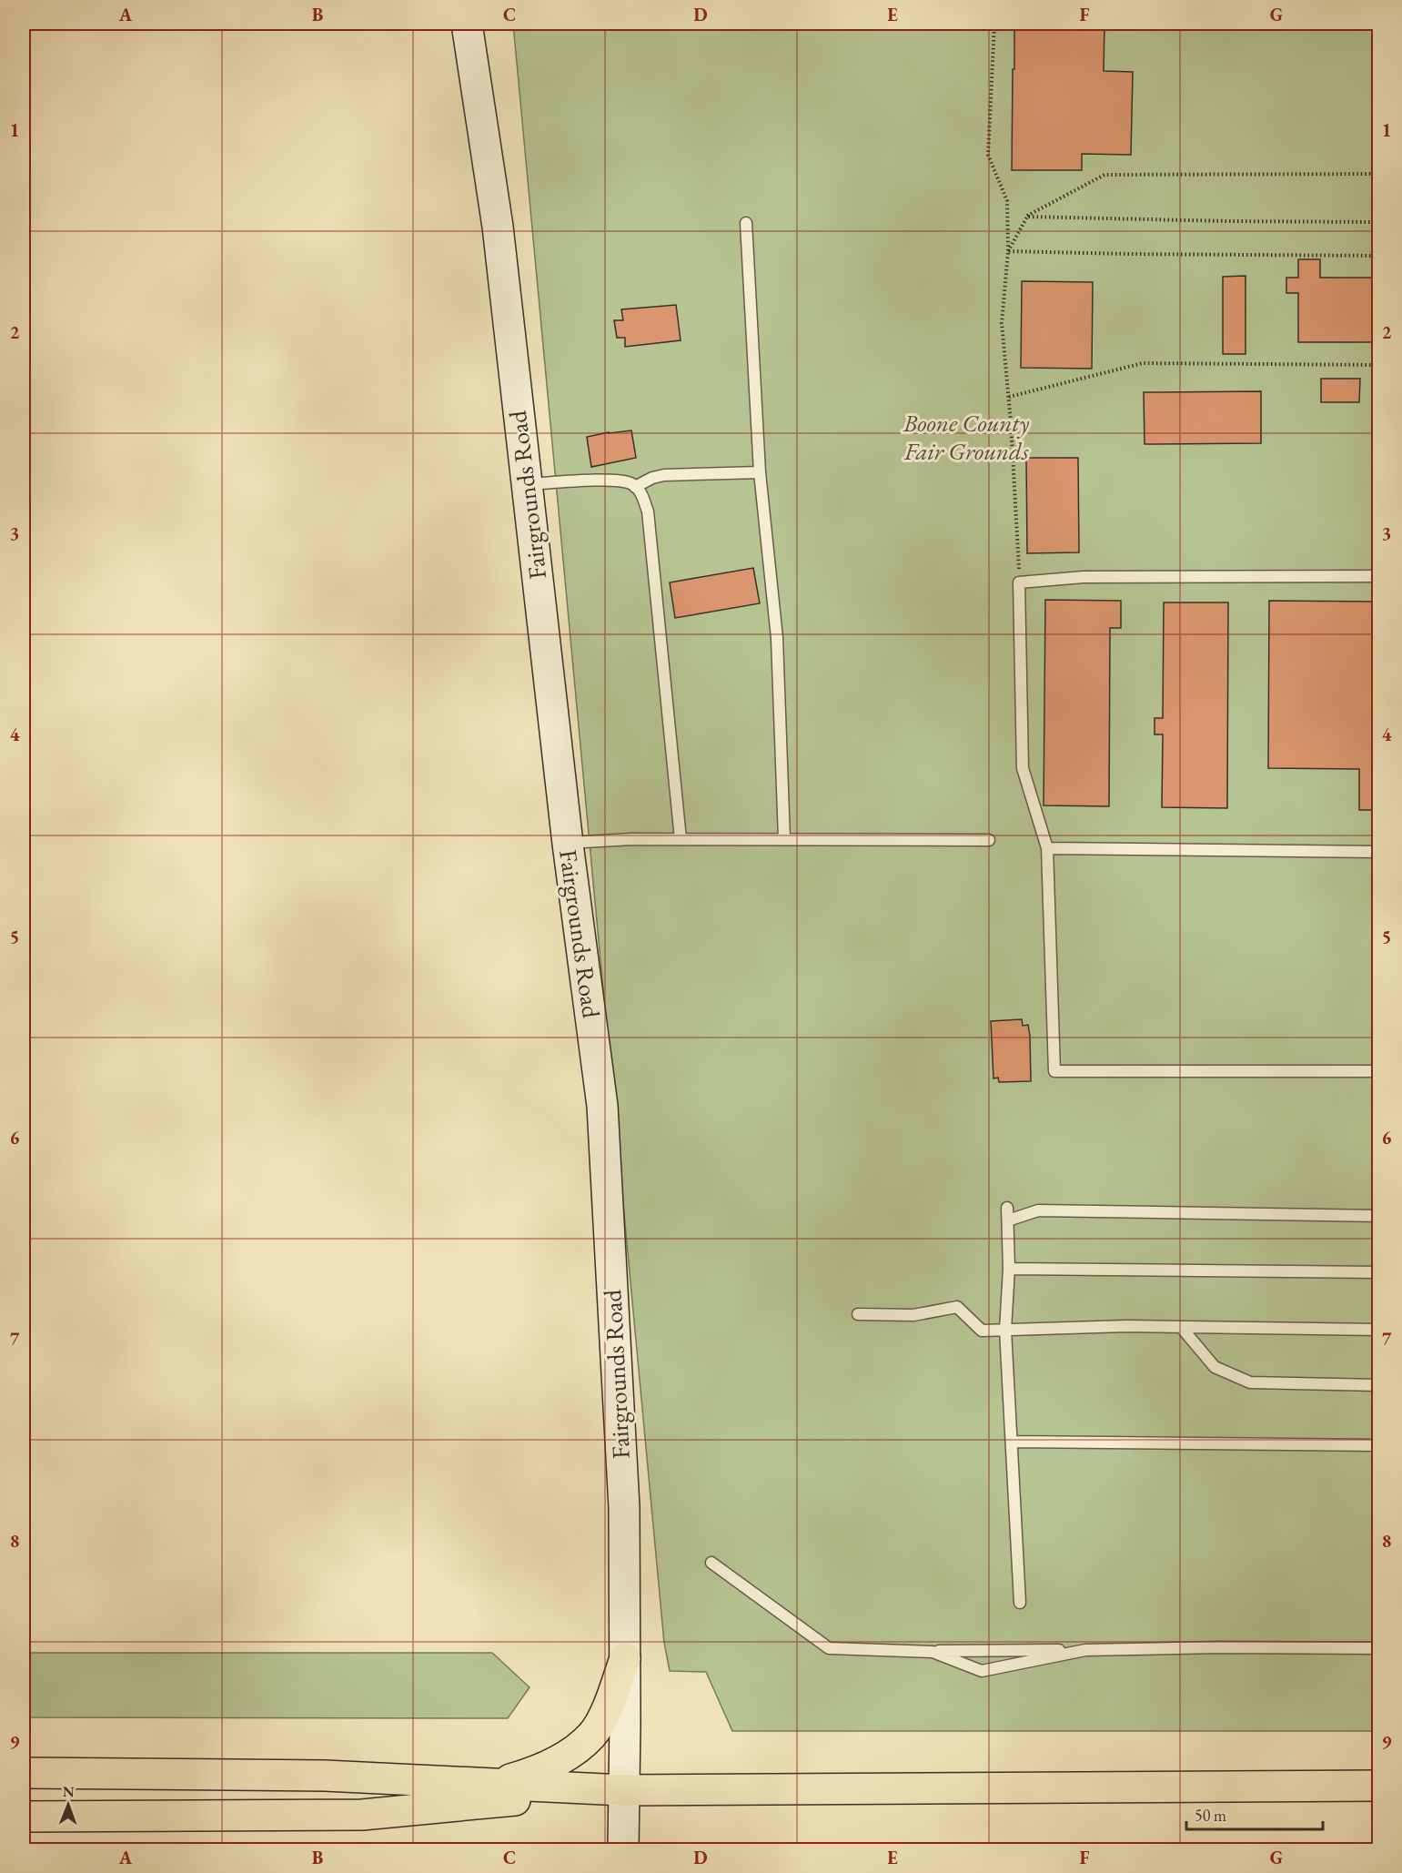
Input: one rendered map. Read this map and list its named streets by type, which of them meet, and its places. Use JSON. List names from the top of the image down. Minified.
{"streets":{"main road":["Fairgrounds Road"]},"parks":["Boone County Fair Grounds"],"scale_bar":"50 m","north":"top","grid":{"columns":["A","B","C","D","E","F","G"],"rows":["1","2","3","4","5","6","7","8","9"]}}
